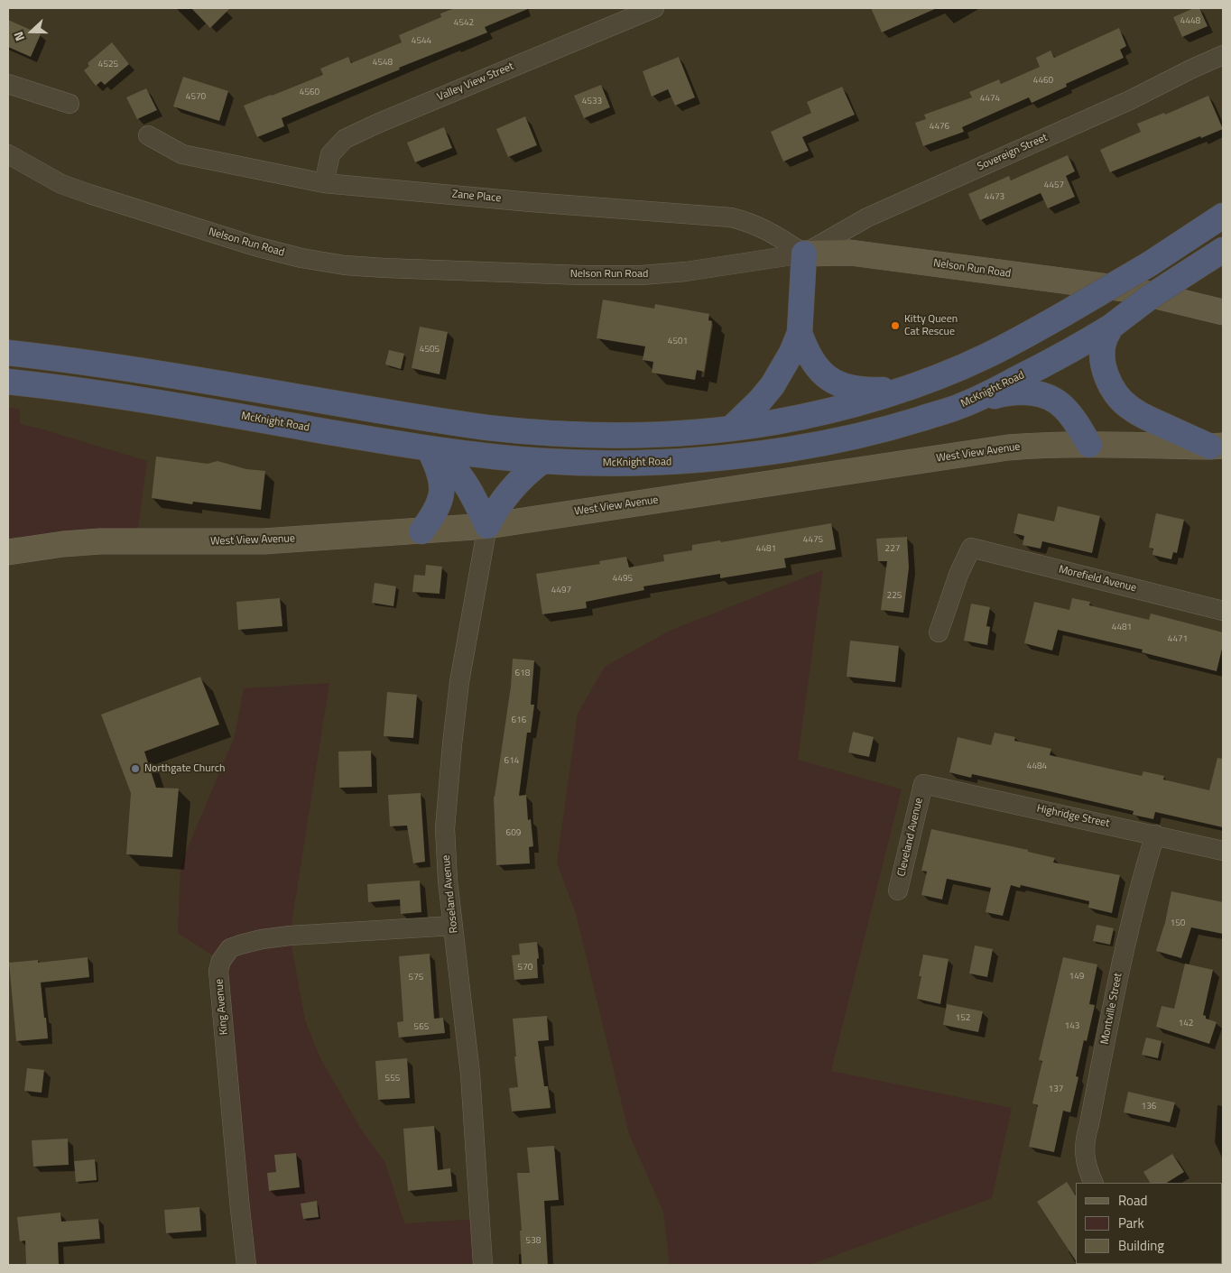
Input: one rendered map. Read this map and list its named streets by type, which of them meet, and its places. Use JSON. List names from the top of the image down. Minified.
{"streets":{"highway":["McKnight Road"],"street":["Valley View Street","Sovereign Street","Zane Place","Nelson Run Road","West View Avenue","Morefield Avenue","Highridge Street","Cleveland Avenue","Roseland Avenue","King Avenue","Montville Street"]},"crossings":[["Valley View Street","Zane Place"],["Sovereign Street","Zane Place"],["Sovereign Street","Nelson Run Road"],["Zane Place","Nelson Run Road"],["West View Avenue","Roseland Avenue"],["Highridge Street","Cleveland Avenue"],["Highridge Street","Montville Street"],["Roseland Avenue","King Avenue"]],"places":["Kitty Queen Cat Rescue","Northgate Church"],"house_numbers":["4448","4542","4544","4548","4525","4460","4560","4570","4474","4533","4476","4457","4473","4501","4505","4475","4481","227","4495","4497","225","4481","4471","618","616","614","4484","609","150","570","149","575","152","142","143","565","555","137","136","538"],"legend":["Road","Park","Building"],"north":"left"}
